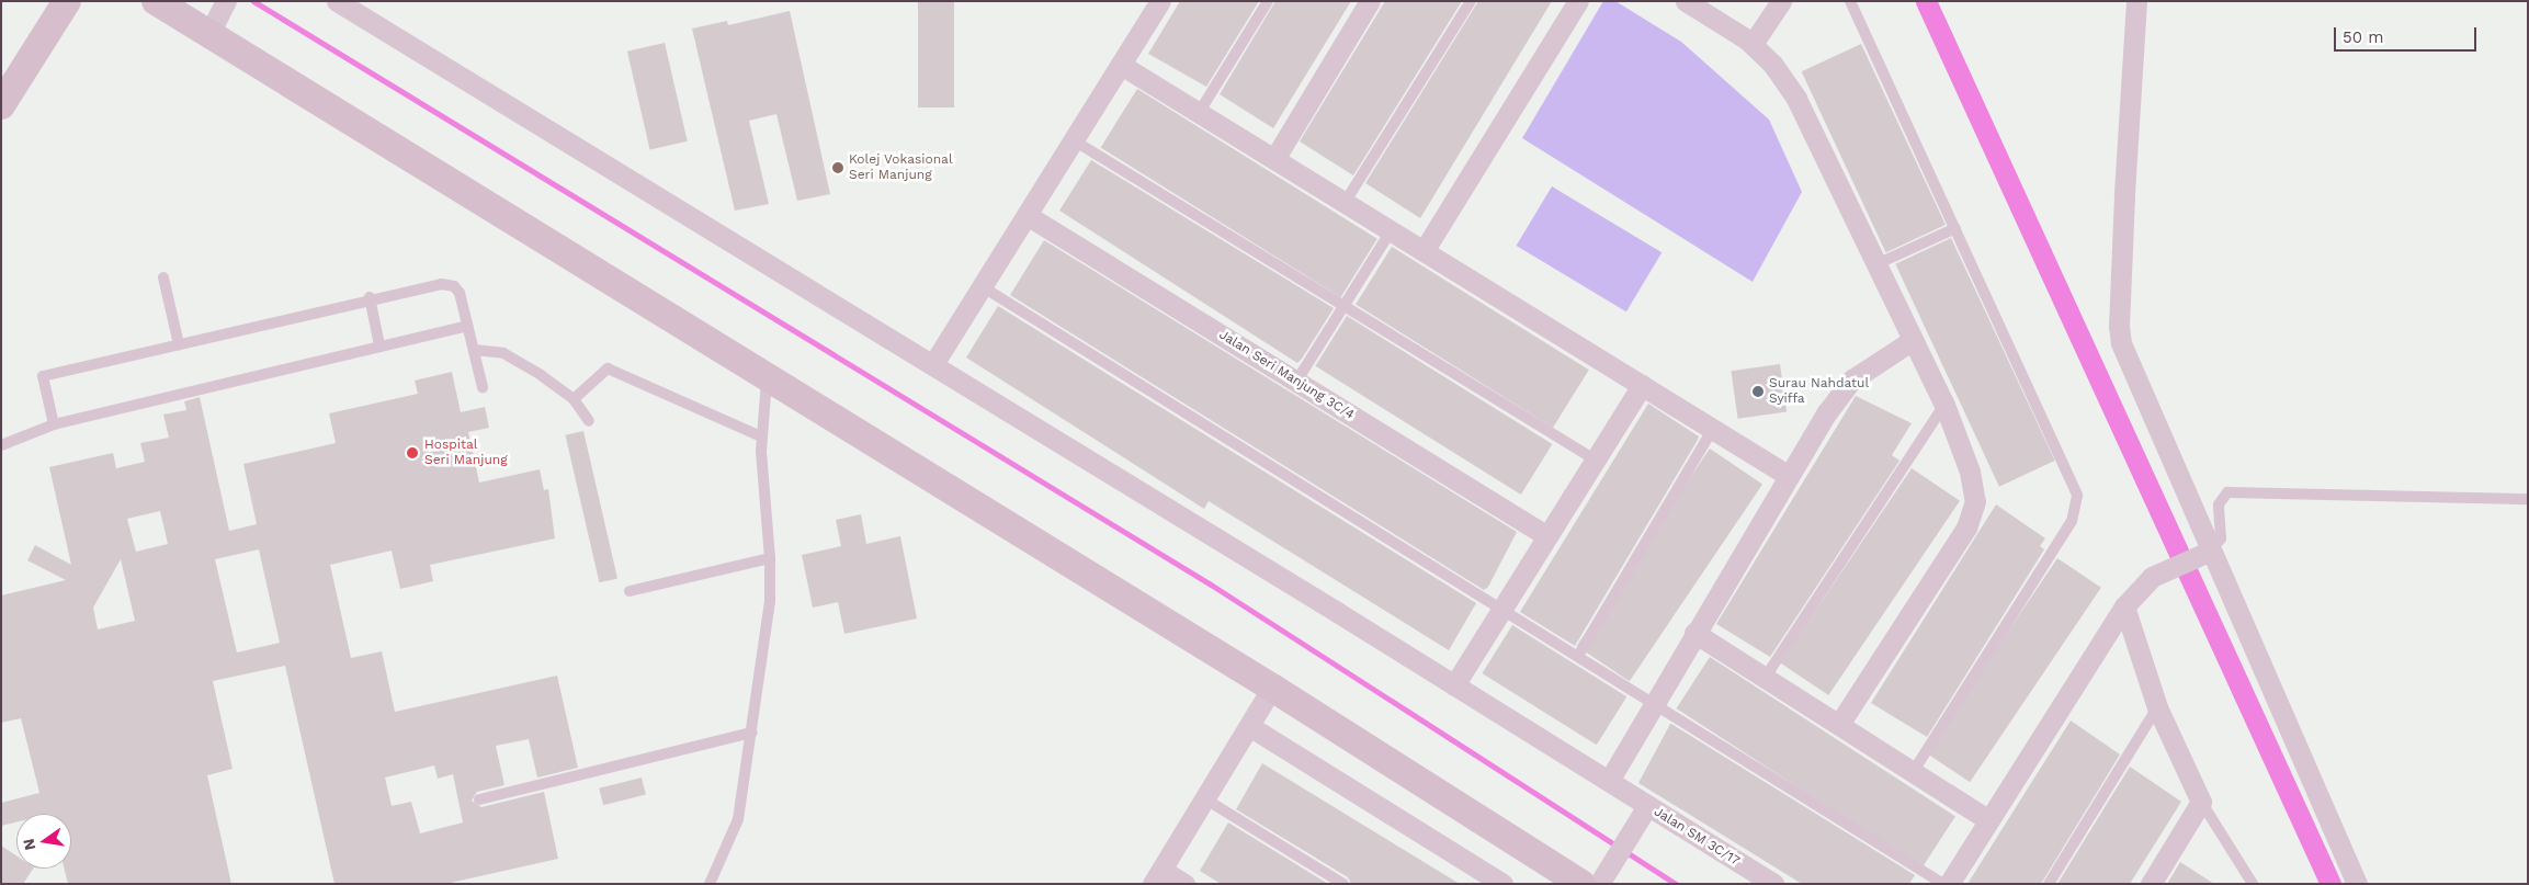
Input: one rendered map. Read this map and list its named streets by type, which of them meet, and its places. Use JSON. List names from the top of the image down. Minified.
{"streets":{"street":["Jalan Seri Manjung 3C/4","Jalan SM 3C/17"]},"places":["Kolej Vokasional Seri Manjung","Surau Nahdatul Syiffa","Hospital Seri Manjung"],"scale_bar":"50 m","north":"left"}
